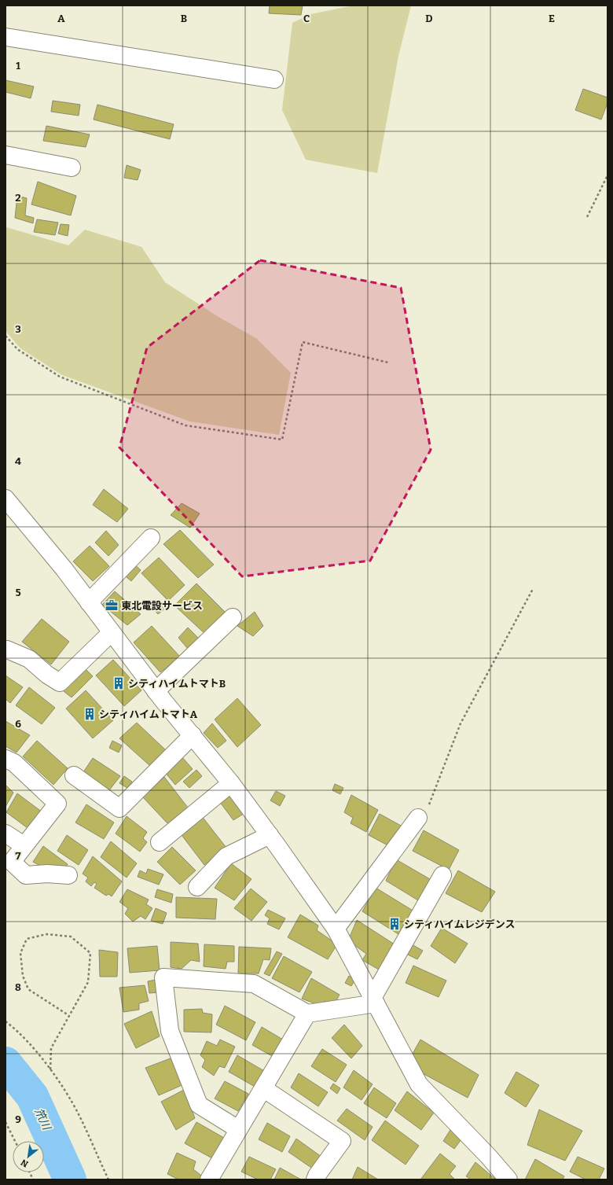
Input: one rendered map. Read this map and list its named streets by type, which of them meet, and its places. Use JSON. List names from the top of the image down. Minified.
{"water":["笊川"],"places":{"office":["東北電設サービス"],"building":["シティハイムトマトB","シティハイムトマトA","シティハイムレジデンス"]},"north":"bottom left","grid":{"columns":["A","B","C","D","E"],"rows":["1","2","3","4","5","6","7","8","9"]}}
